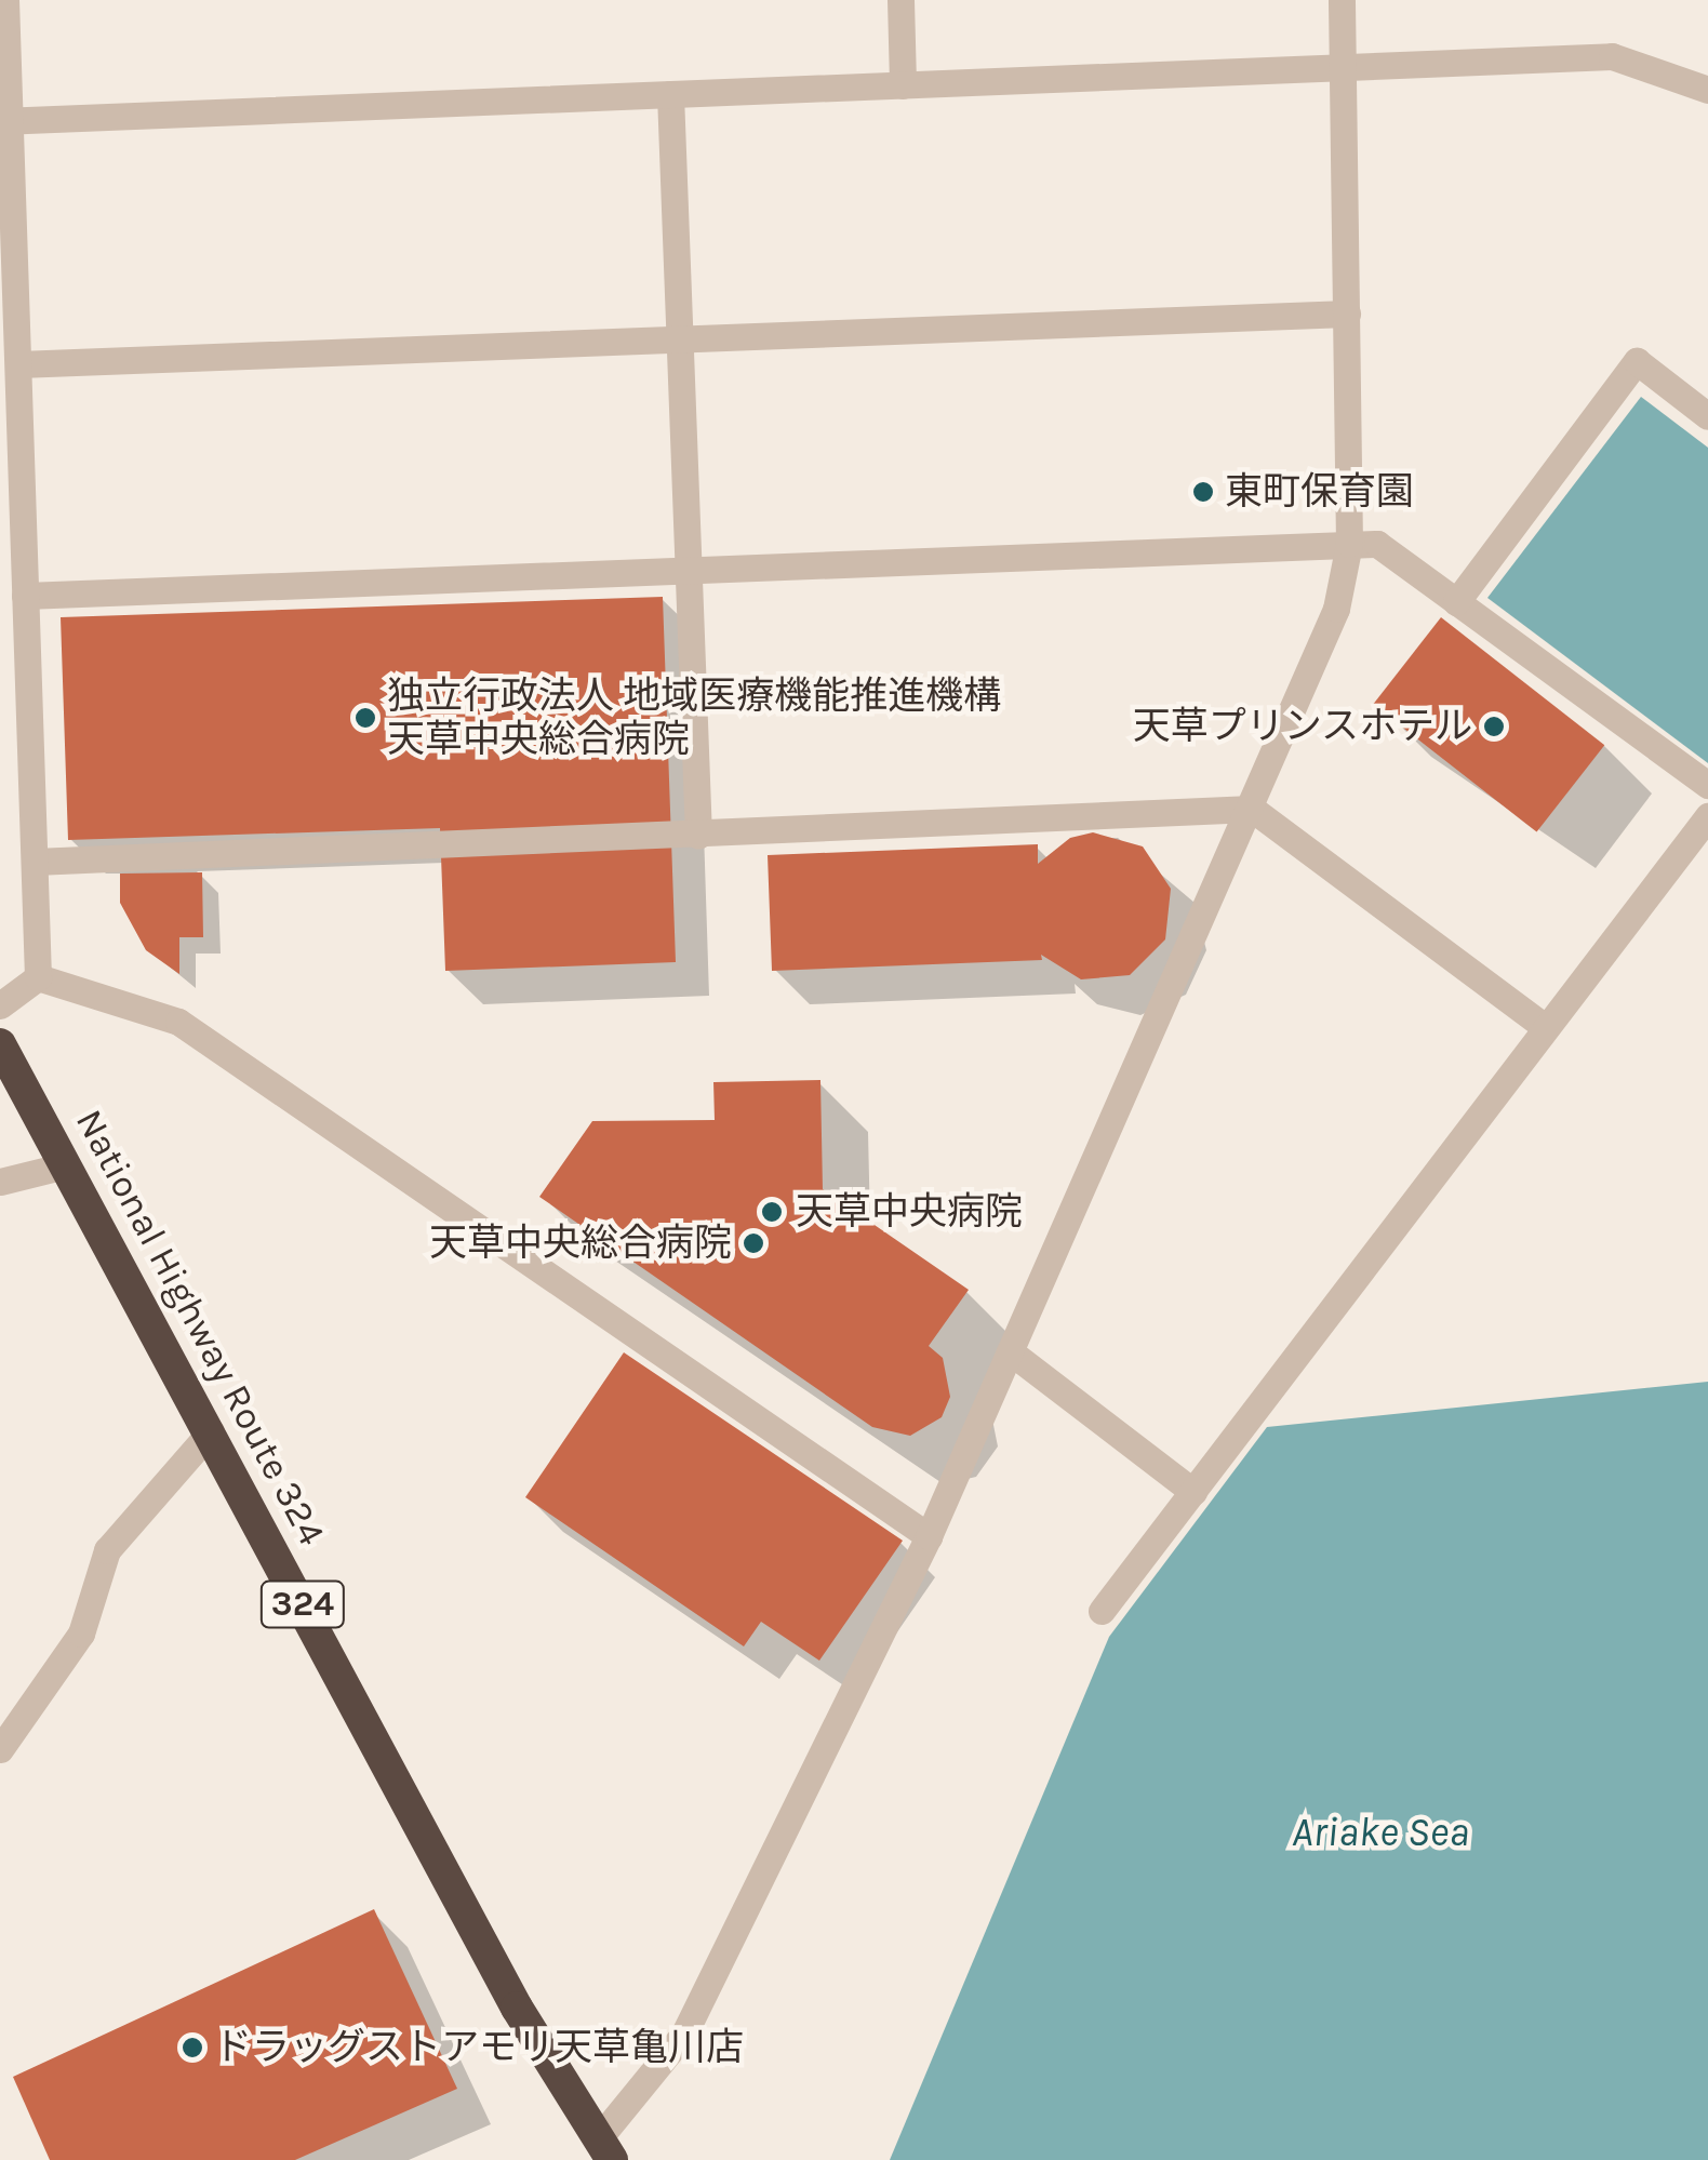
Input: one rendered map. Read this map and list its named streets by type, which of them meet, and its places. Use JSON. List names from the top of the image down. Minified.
{"streets":{"highway":["National Highway Route 324","324"]},"water":["Ariake Sea"],"places":["東町保育園","独立行政法人 地域医療機能推進機構 天草中央総合病院","天草プリンスホテル","天草中央病院","天草中央総合病院","ドラッグストアモリ天草亀川店"]}
